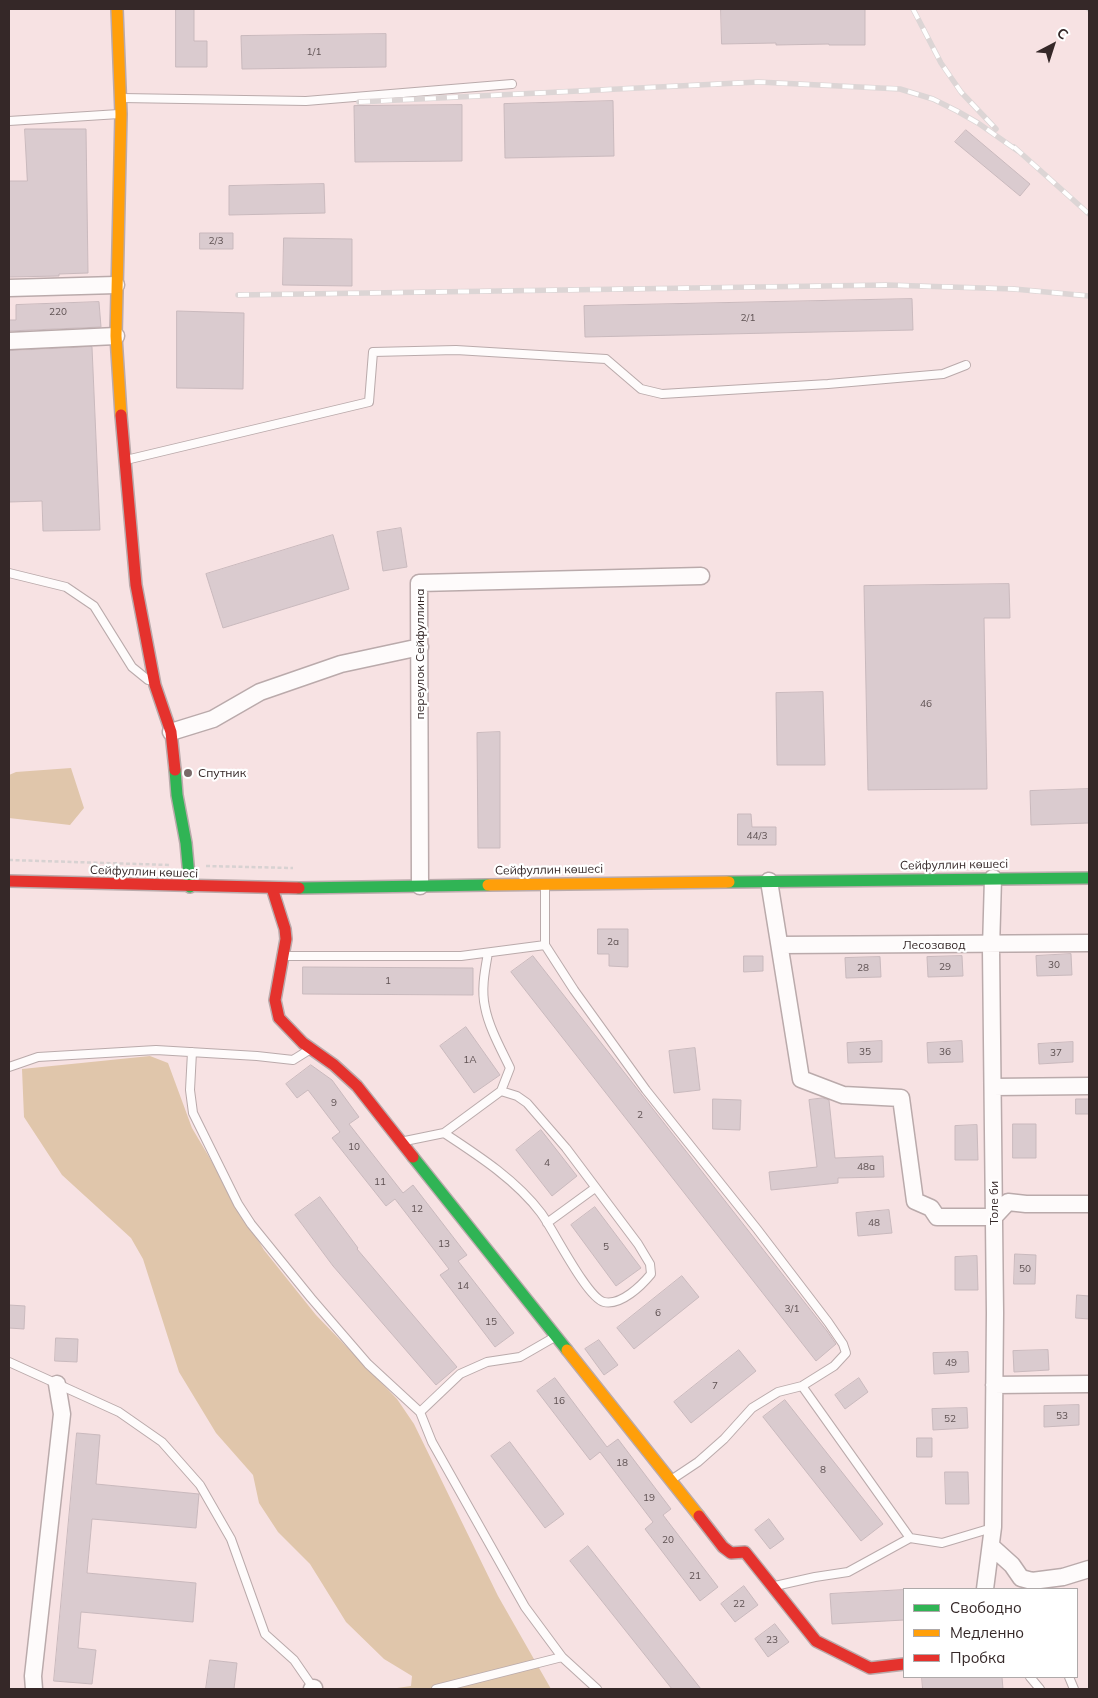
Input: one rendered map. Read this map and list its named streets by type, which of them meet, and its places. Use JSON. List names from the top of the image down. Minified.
{"streets":{"street":["переулок Сейфуллина","Сейфуллин көшесі","Лесозавод","Толе би"]},"crossings":[["переулок Сейфуллина","Сейфуллин көшесі"],["Сейфуллин көшесі","Толе би"],["Лесозавод","Толе би"]],"places":["Спутник"],"house_numbers":["1/1","2/3","220","2/1","46","44/3","2а","30","29","28","1","35","36","37","1А","9","2","10","4","48а","11","12","48","13","5","50","14","3/1","6","15","49","7","16","53","52","18","8","19","20","21","22","23"],"legend":["Свободно","Медленно","Пробка"],"north":"top right"}
